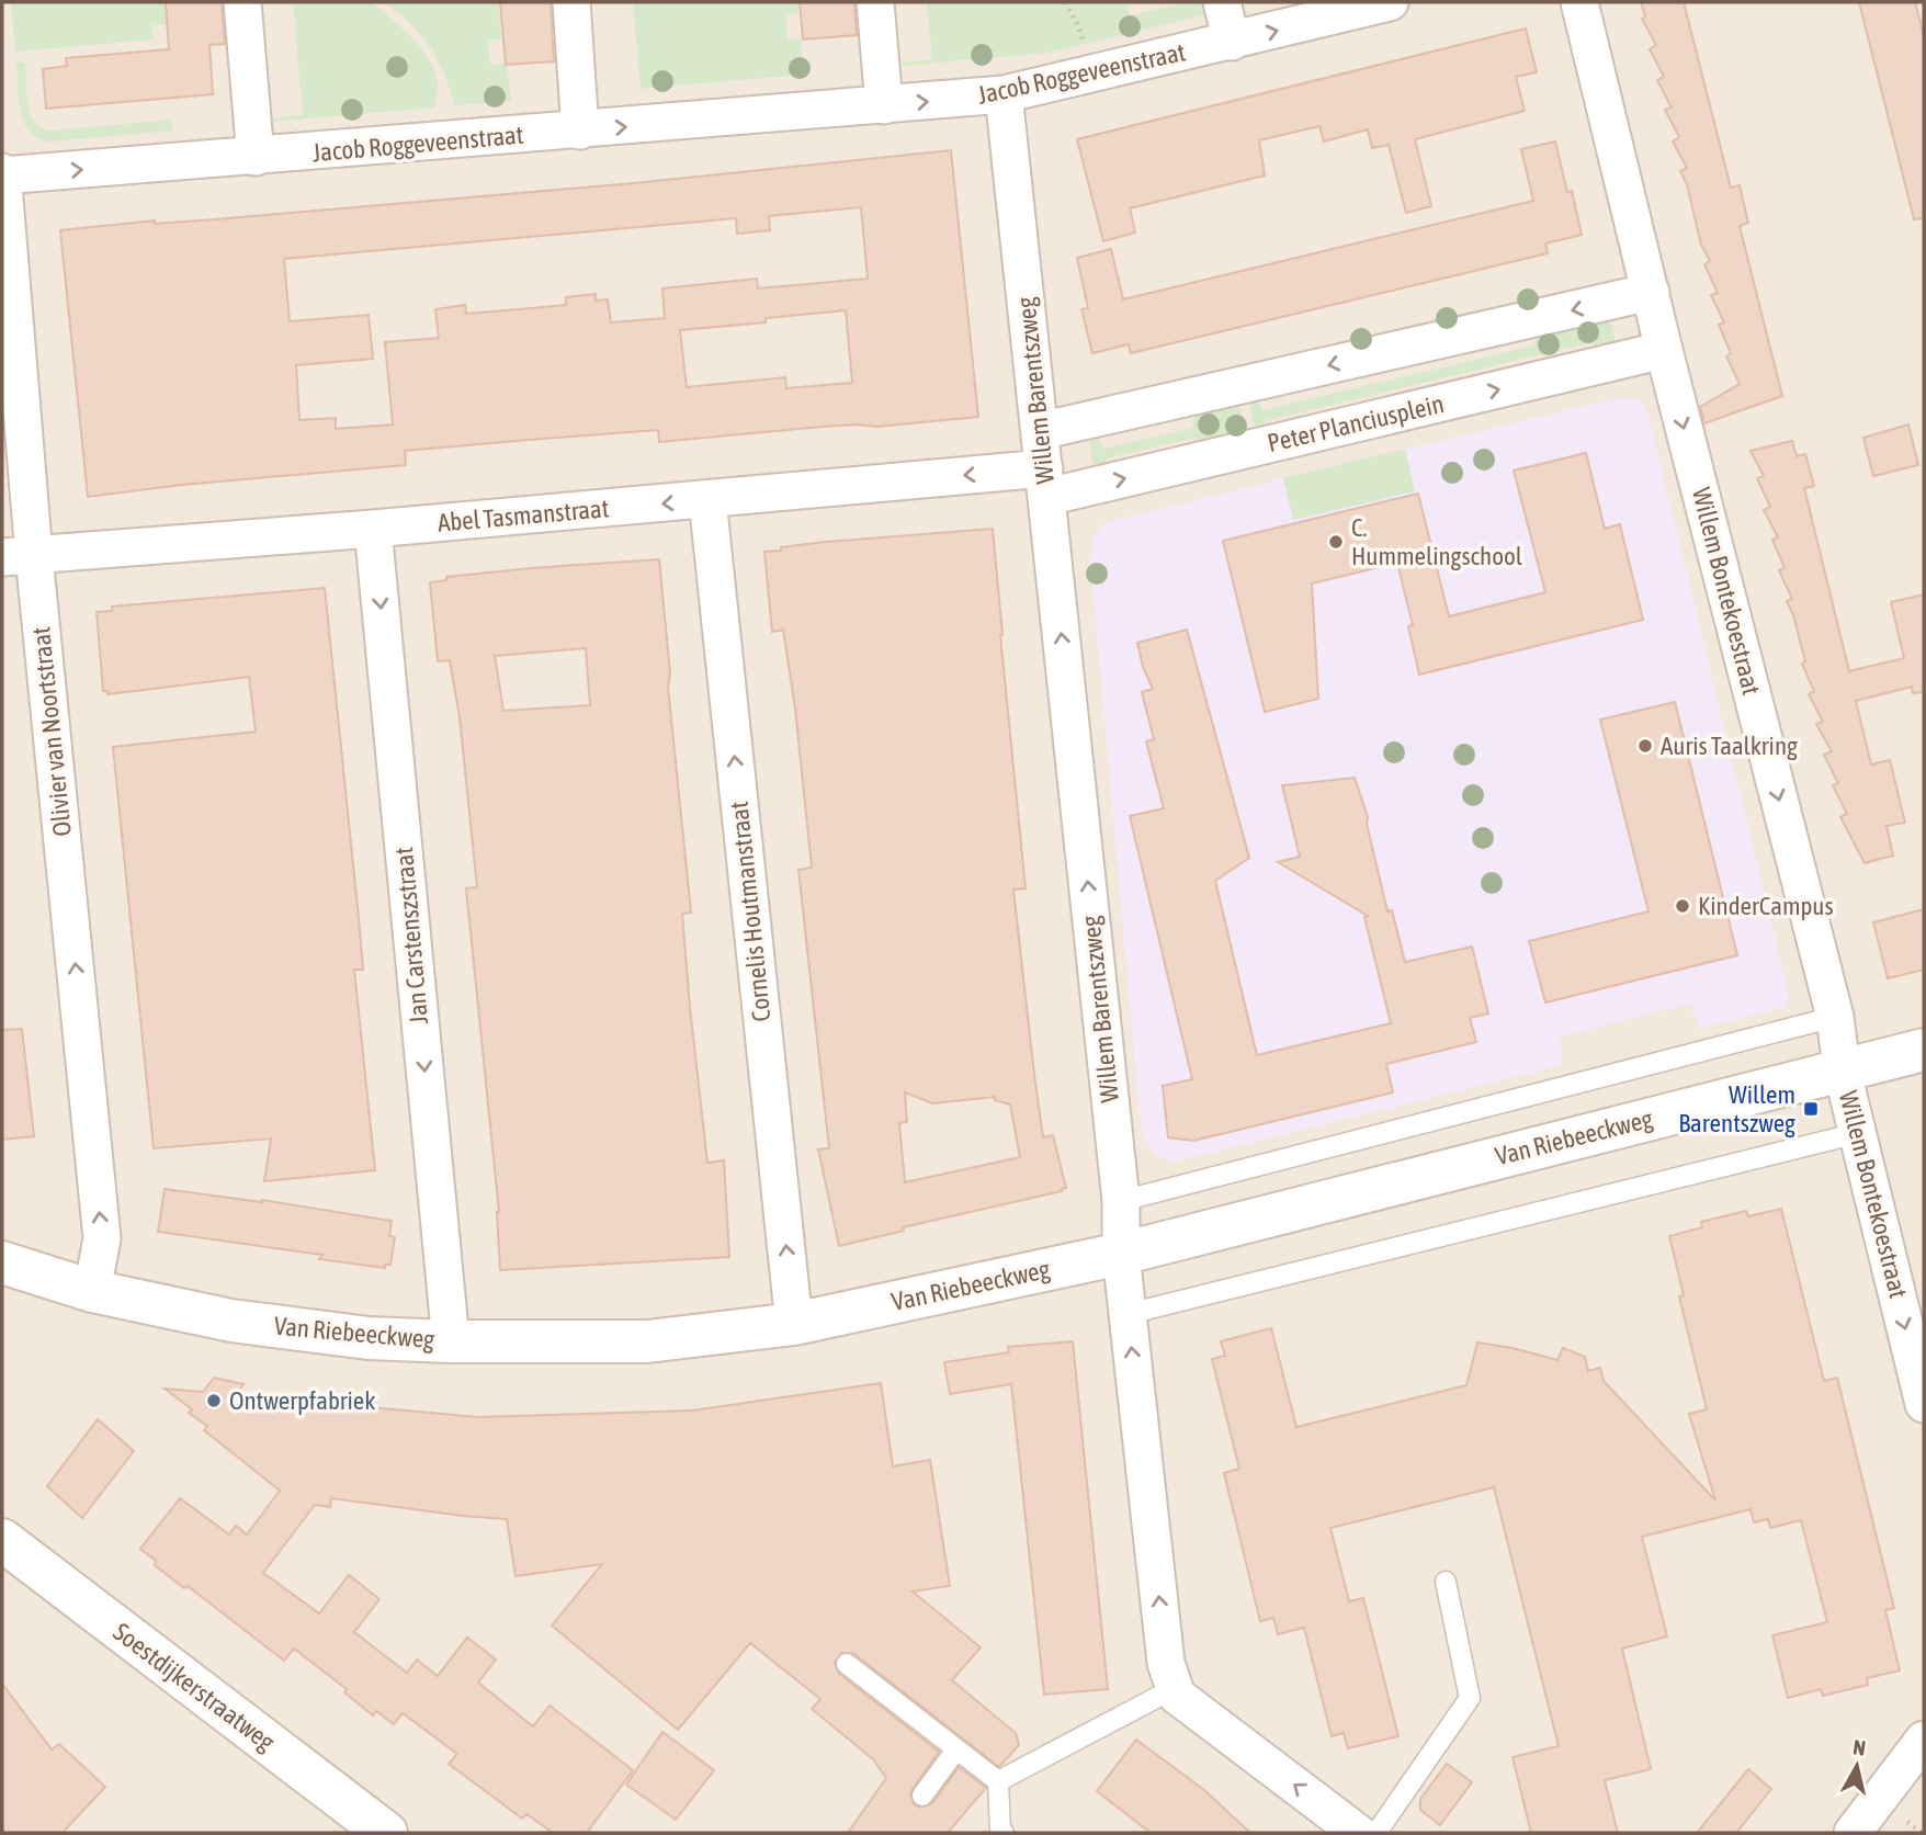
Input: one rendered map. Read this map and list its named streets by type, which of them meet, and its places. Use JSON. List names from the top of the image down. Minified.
{"streets":{"street":["Jacob Roggeveenstraat","Willem Barentszweg","Peter Planciusplein","Abel Tasmanstraat","Willem Bontekoestraat","Olivier van Noortstraat","Cornelis Houtmanstraat","Jan Carstenszstraat","Van Riebeeckweg","Soestdijkerstraatweg"]},"crossings":[["Jacob Roggeveenstraat","Willem Barentszweg"],["Jacob Roggeveenstraat","Olivier van Noortstraat"],["Willem Barentszweg","Peter Planciusplein"],["Willem Barentszweg","Abel Tasmanstraat"],["Willem Barentszweg","Van Riebeeckweg"],["Peter Planciusplein","Abel Tasmanstraat"],["Peter Planciusplein","Willem Bontekoestraat"],["Abel Tasmanstraat","Olivier van Noortstraat"],["Abel Tasmanstraat","Cornelis Houtmanstraat"],["Abel Tasmanstraat","Jan Carstenszstraat"],["Willem Bontekoestraat","Van Riebeeckweg"],["Olivier van Noortstraat","Van Riebeeckweg"],["Cornelis Houtmanstraat","Van Riebeeckweg"],["Jan Carstenszstraat","Van Riebeeckweg"]],"one_way":["Jacob Roggeveenstraat","Willem Barentszweg","Abel Tasmanstraat","Willem Bontekoestraat","Olivier van Noortstraat","Cornelis Houtmanstraat","Jan Carstenszstraat"],"places":{"other":["C. Hummelingschool","Auris Taalkring","KinderCampus","Ontwerpfabriek"],"transit":["Willem Barentszweg"]},"north":"top"}
